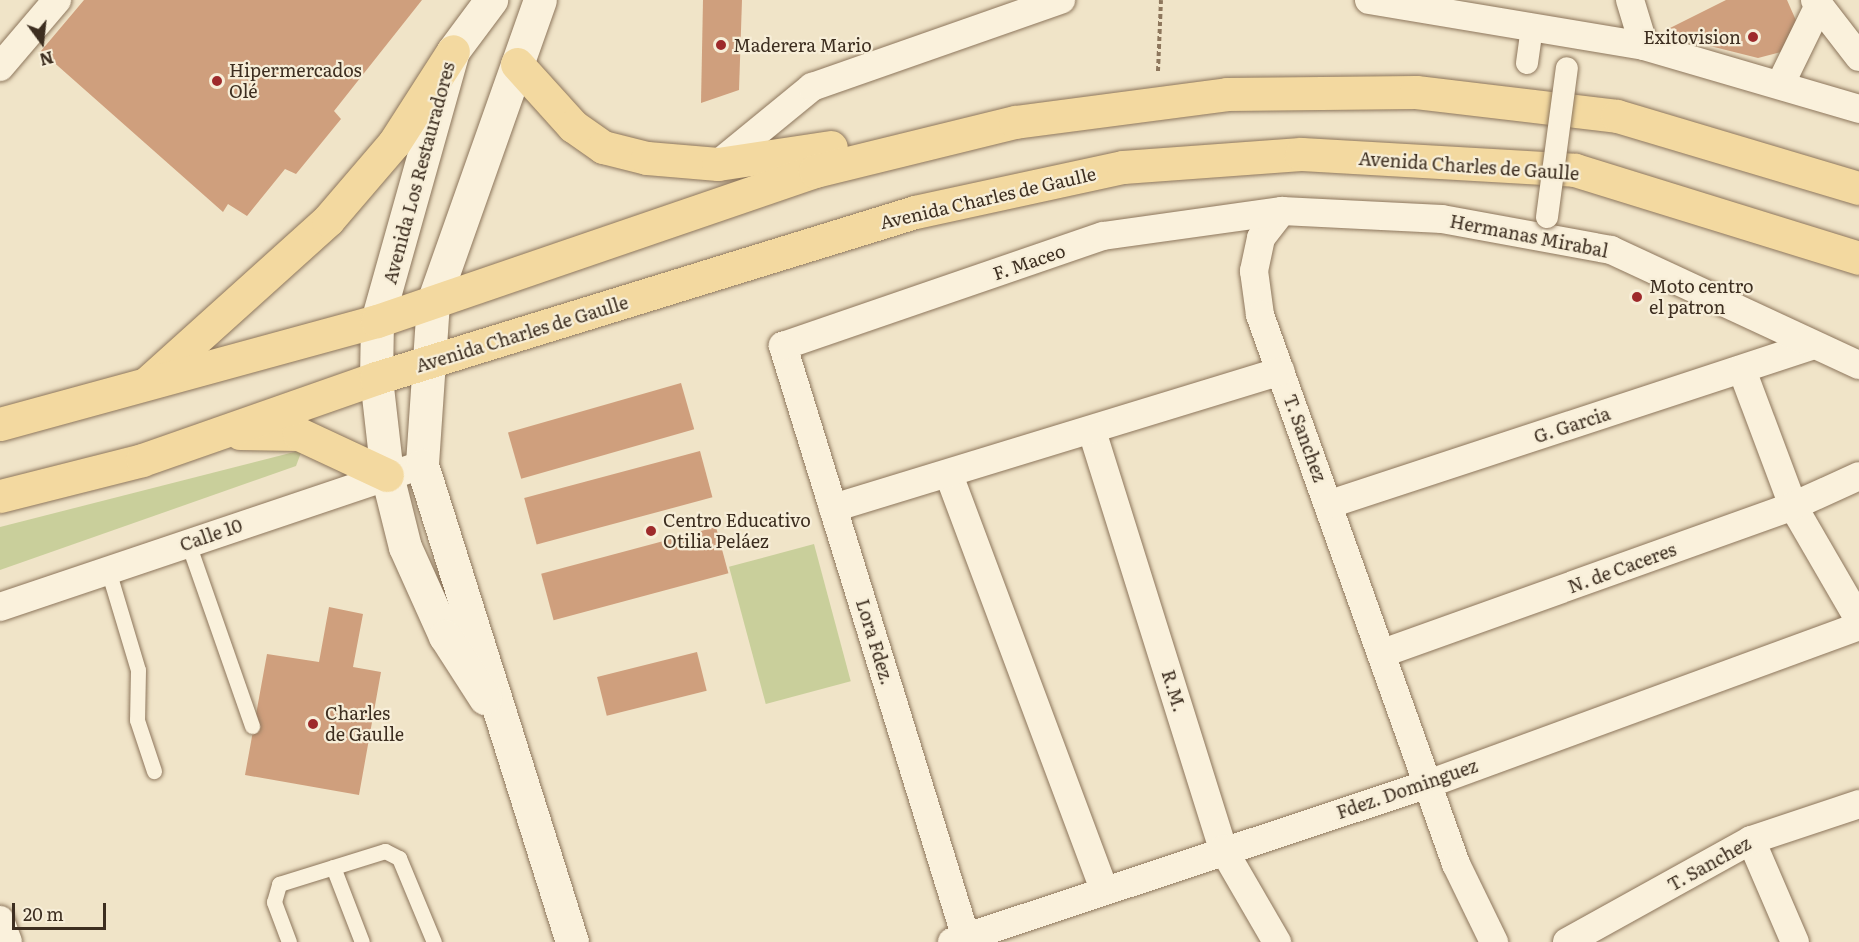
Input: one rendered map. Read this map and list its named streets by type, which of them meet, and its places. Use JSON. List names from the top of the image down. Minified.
{"streets":{"main road":["Avenida Charles de Gaulle","Avenida Los Restauradores"],"street":["Hermanas Mirabal","F. Maceo","G. Garcia","T. Sanchez","Calle 10","N. de Caceres","Lora Fdez.","R.M.","Fdez. Dominguez"]},"crossings":[["Avenida Charles de Gaulle","Avenida Los Restauradores"],["Avenida Los Restauradores","Calle 10"],["Hermanas Mirabal","F. Maceo"],["Hermanas Mirabal","G. Garcia"],["F. Maceo","Lora Fdez."],["G. Garcia","T. Sanchez"],["T. Sanchez","N. de Caceres"],["T. Sanchez","Lora Fdez."],["T. Sanchez","R.M."],["T. Sanchez","Fdez. Dominguez"],["Lora Fdez.","Fdez. Dominguez"],["R.M.","Fdez. Dominguez"]],"places":["Exitovision","Maderera Mario","Hipermercados Olé","Moto centro el patron","Centro Educativo Otilia Peláez","Charles de Gaulle"],"scale_bar":"20 m","north":"bottom"}
